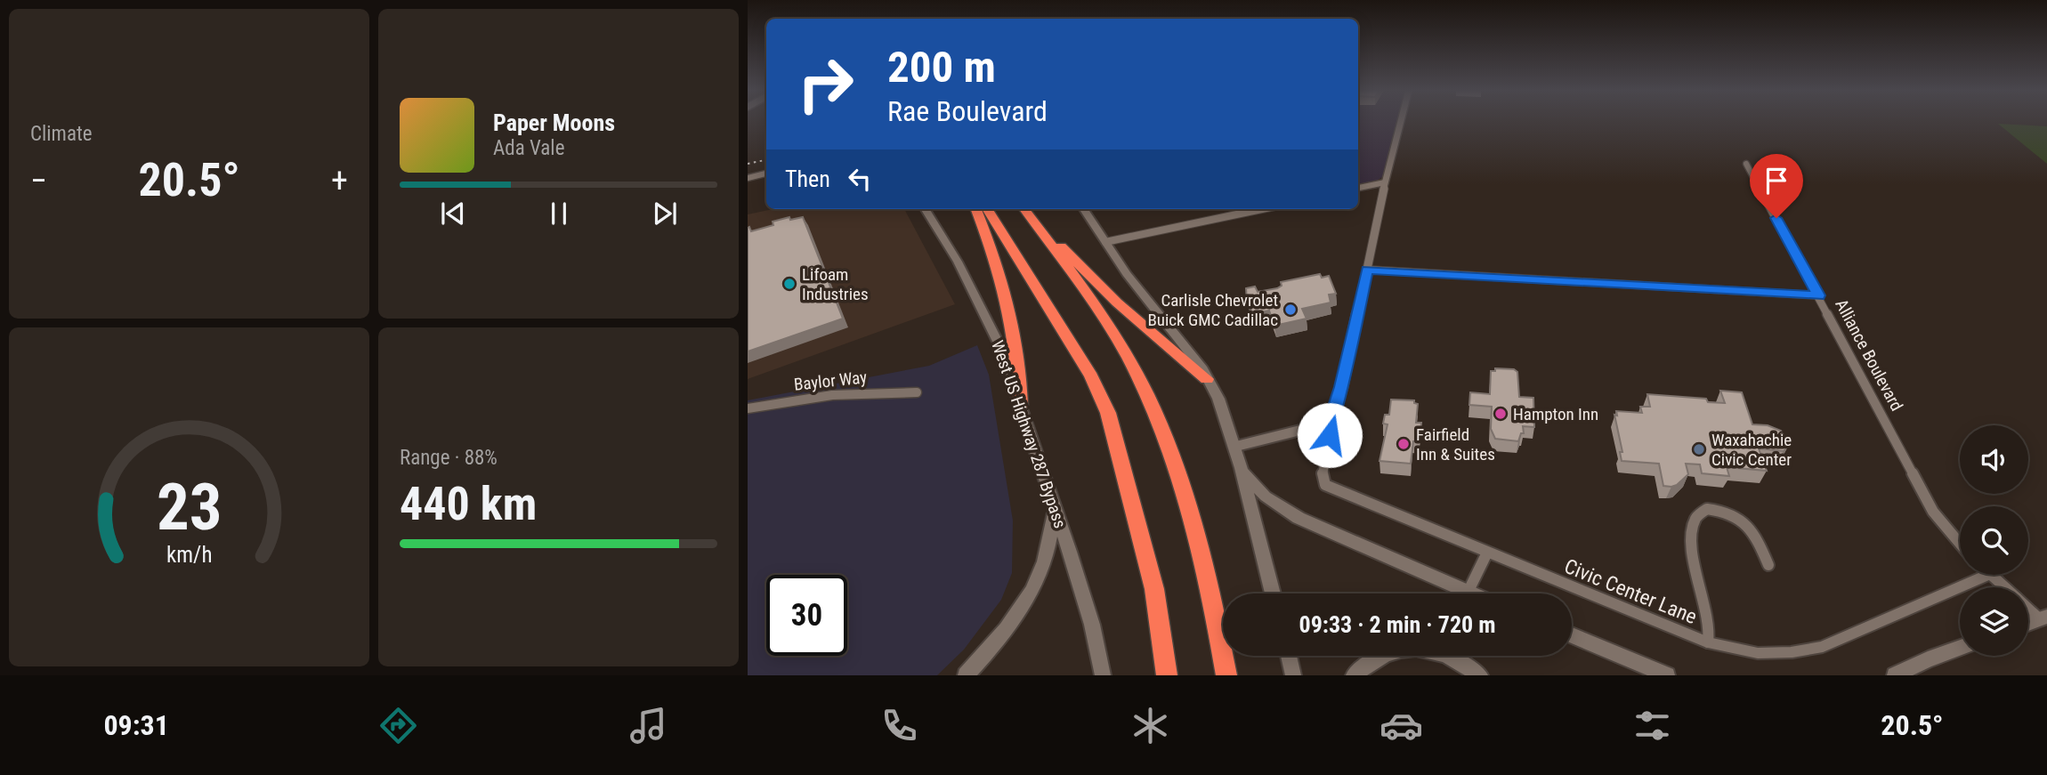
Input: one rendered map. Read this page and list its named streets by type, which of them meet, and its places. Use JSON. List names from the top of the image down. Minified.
{"streets":{"main road":["West US Highway 287 Bypass"],"street":["Alliance Boulevard","Baylor Way","Civic Center Lane"]},"places":["Lifoam Industries","Carlisle Chevrolet Buick GMC Cadillac","Hampton Inn","Fairfield Inn & Suites","Waxahachie Civic Center"],"page":{"tile":["Climate",["Range · 88%","440 km"]],"turn":["200 m","Rae Boulevard"],"song":["Paper Moons","Ada Vale"],"then":"Then","heat":["−","20.5°","+"],"limit":"30","trip":"09:33 · 2 min · 720 m","tabs":["09:31","20.5°"],"gauge":["23","km/h"]}}
